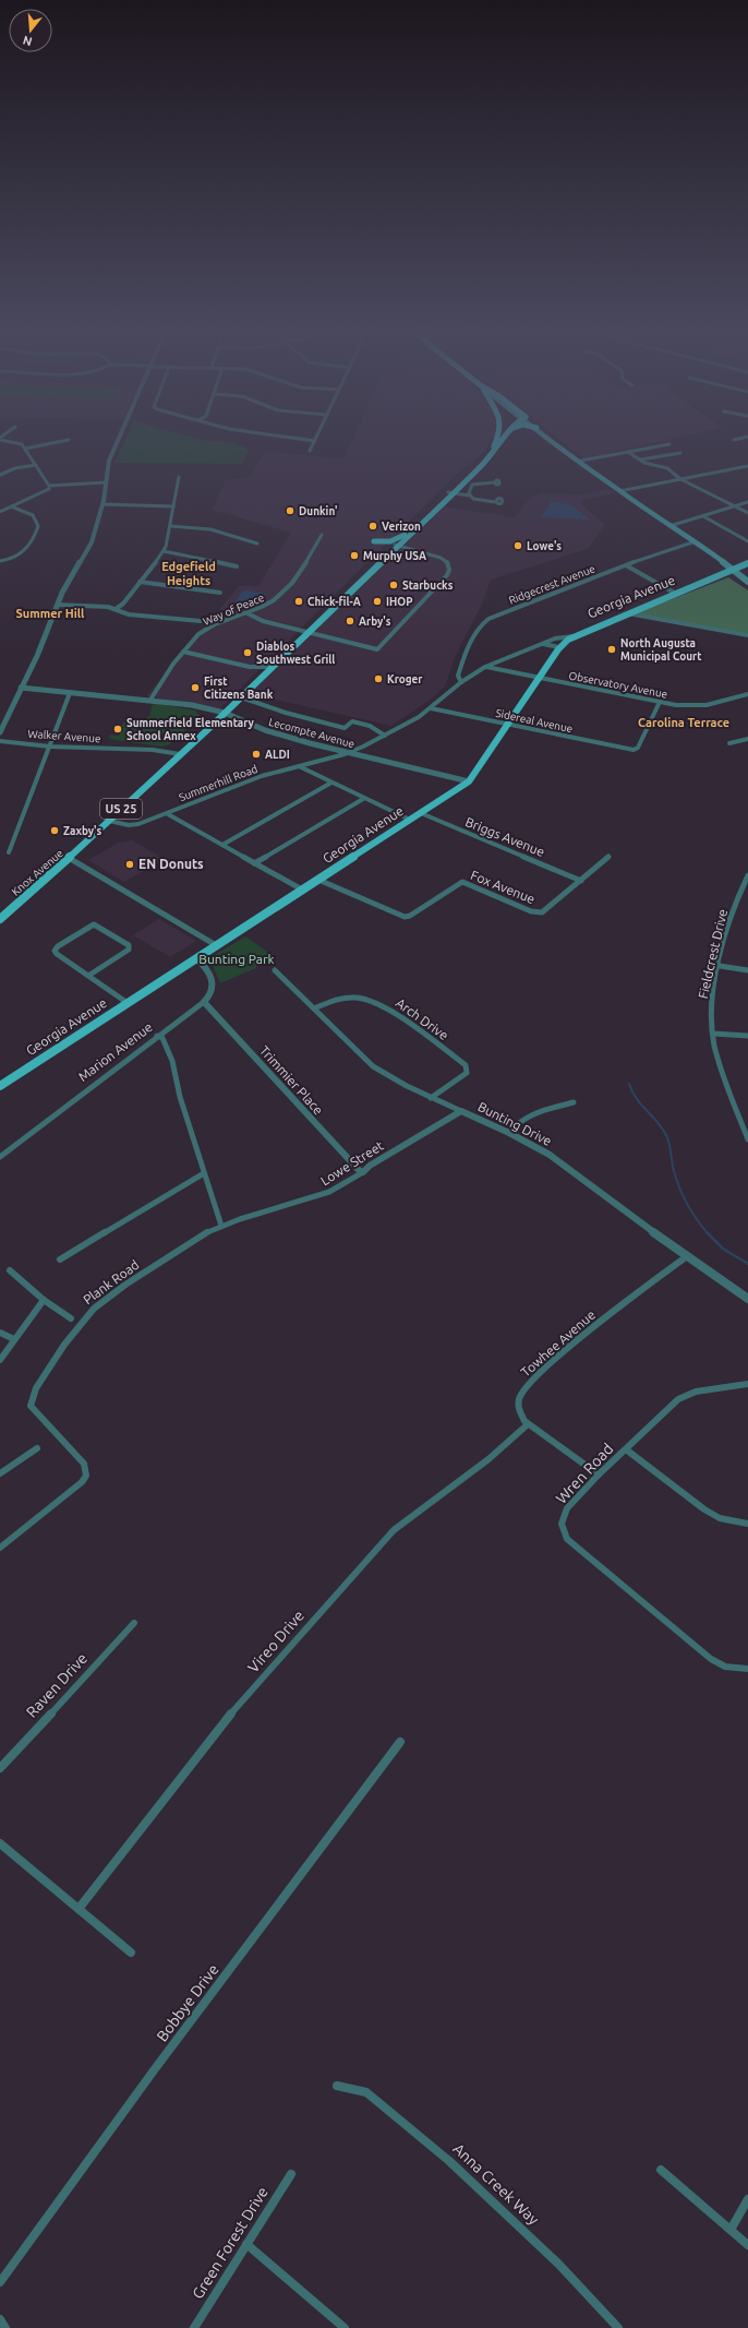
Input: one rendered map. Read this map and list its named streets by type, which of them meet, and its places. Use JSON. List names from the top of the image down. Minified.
{"streets":{"main road":["Georgia Avenue","US 25","Knox Avenue"],"street":["Ridgecrest Avenue","Way of Peace","Observatory Avenue","Sidereal Avenue","Lecompte Avenue","Walker Avenue","Summerhill Road","Briggs Avenue","Fox Avenue","Fieldcrest Drive","Arch Drive","Marion Avenue","Trimmier Place","Bunting Drive","Lowe Street","Plank Road","Towhee Avenue","Wren Road","Vireo Drive","Raven Drive","Bobbye Drive","Anna Creek Way","Green Forest Drive"]},"crossings":[["Ridgecrest Avenue","Summerhill Road"],["Georgia Avenue","Observatory Avenue"],["Georgia Avenue","Sidereal Avenue"],["Georgia Avenue","Lecompte Avenue"],["Georgia Avenue","Summerhill Road"],["Georgia Avenue","Briggs Avenue"],["Georgia Avenue","Fox Avenue"],["Georgia Avenue","Marion Avenue"],["Way of Peace","Lecompte Avenue"],["Observatory Avenue","Sidereal Avenue"],["Observatory Avenue","Summerhill Road"],["Sidereal Avenue","Summerhill Road"],["Lecompte Avenue","Summerhill Road"],["Lecompte Avenue","Knox Avenue"],["Walker Avenue","Knox Avenue"],["Summerhill Road","Knox Avenue"],["US 25","Knox Avenue"],["Briggs Avenue","Fox Avenue"],["Arch Drive","Bunting Drive"],["Marion Avenue","Trimmier Place"],["Trimmier Place","Lowe Street"],["Bunting Drive","Lowe Street"],["Bunting Drive","Towhee Avenue"],["Lowe Street","Plank Road"],["Towhee Avenue","Wren Road"],["Towhee Avenue","Vireo Drive"]],"districts":["Edgefield Heights","Summer Hill","Carolina Terrace"],"parks":["Bunting Park"],"places":["Dunkin'","Verizon","Lowe's","Murphy USA","Starbucks","Chick-fil-A","IHOP","Arby's","North Augusta Municipal Court","Diablos Southwest Grill","Kroger","First Citizens Bank","Summerfield Elementary School Annex","ALDI","Zaxby's","EN Donuts"],"north":"bottom"}
